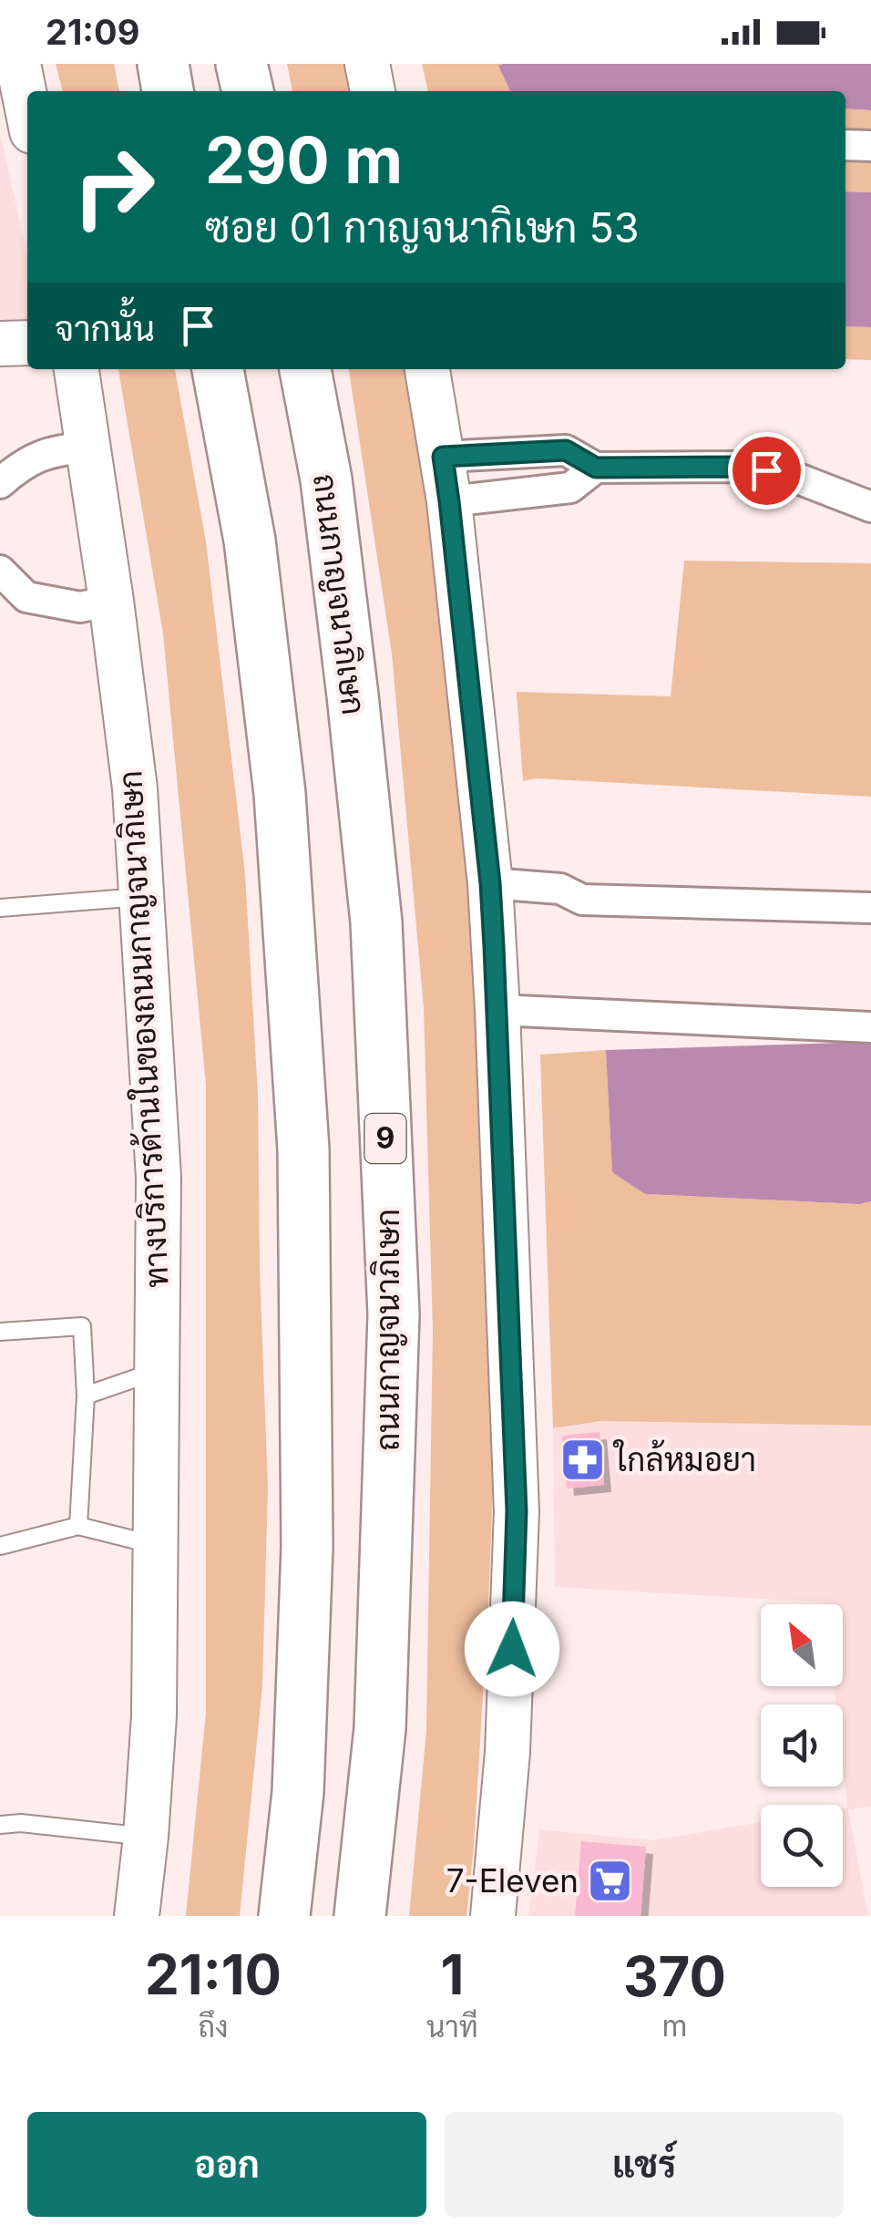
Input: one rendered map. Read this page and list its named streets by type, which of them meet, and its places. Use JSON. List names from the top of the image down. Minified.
{"streets":{"highway":["ถนนกาญจนาภิเษก","9"],"main road":["ทางบริการด้านในของถนนกาญจนาภิเษก"]},"places":{"pharmacy":["ใกล้หมอยา"],"supermarket":["7-Eleven"]},"north":"top left","page":{"status":"21:09","turn":["290 m","ซอย 01 กาญจนากิเษก 53"],"then":"จากนั้น","eta":["21:10","ถึง","1","นาที","370","m"],"buttons":["ออก","แชร์"]}}
